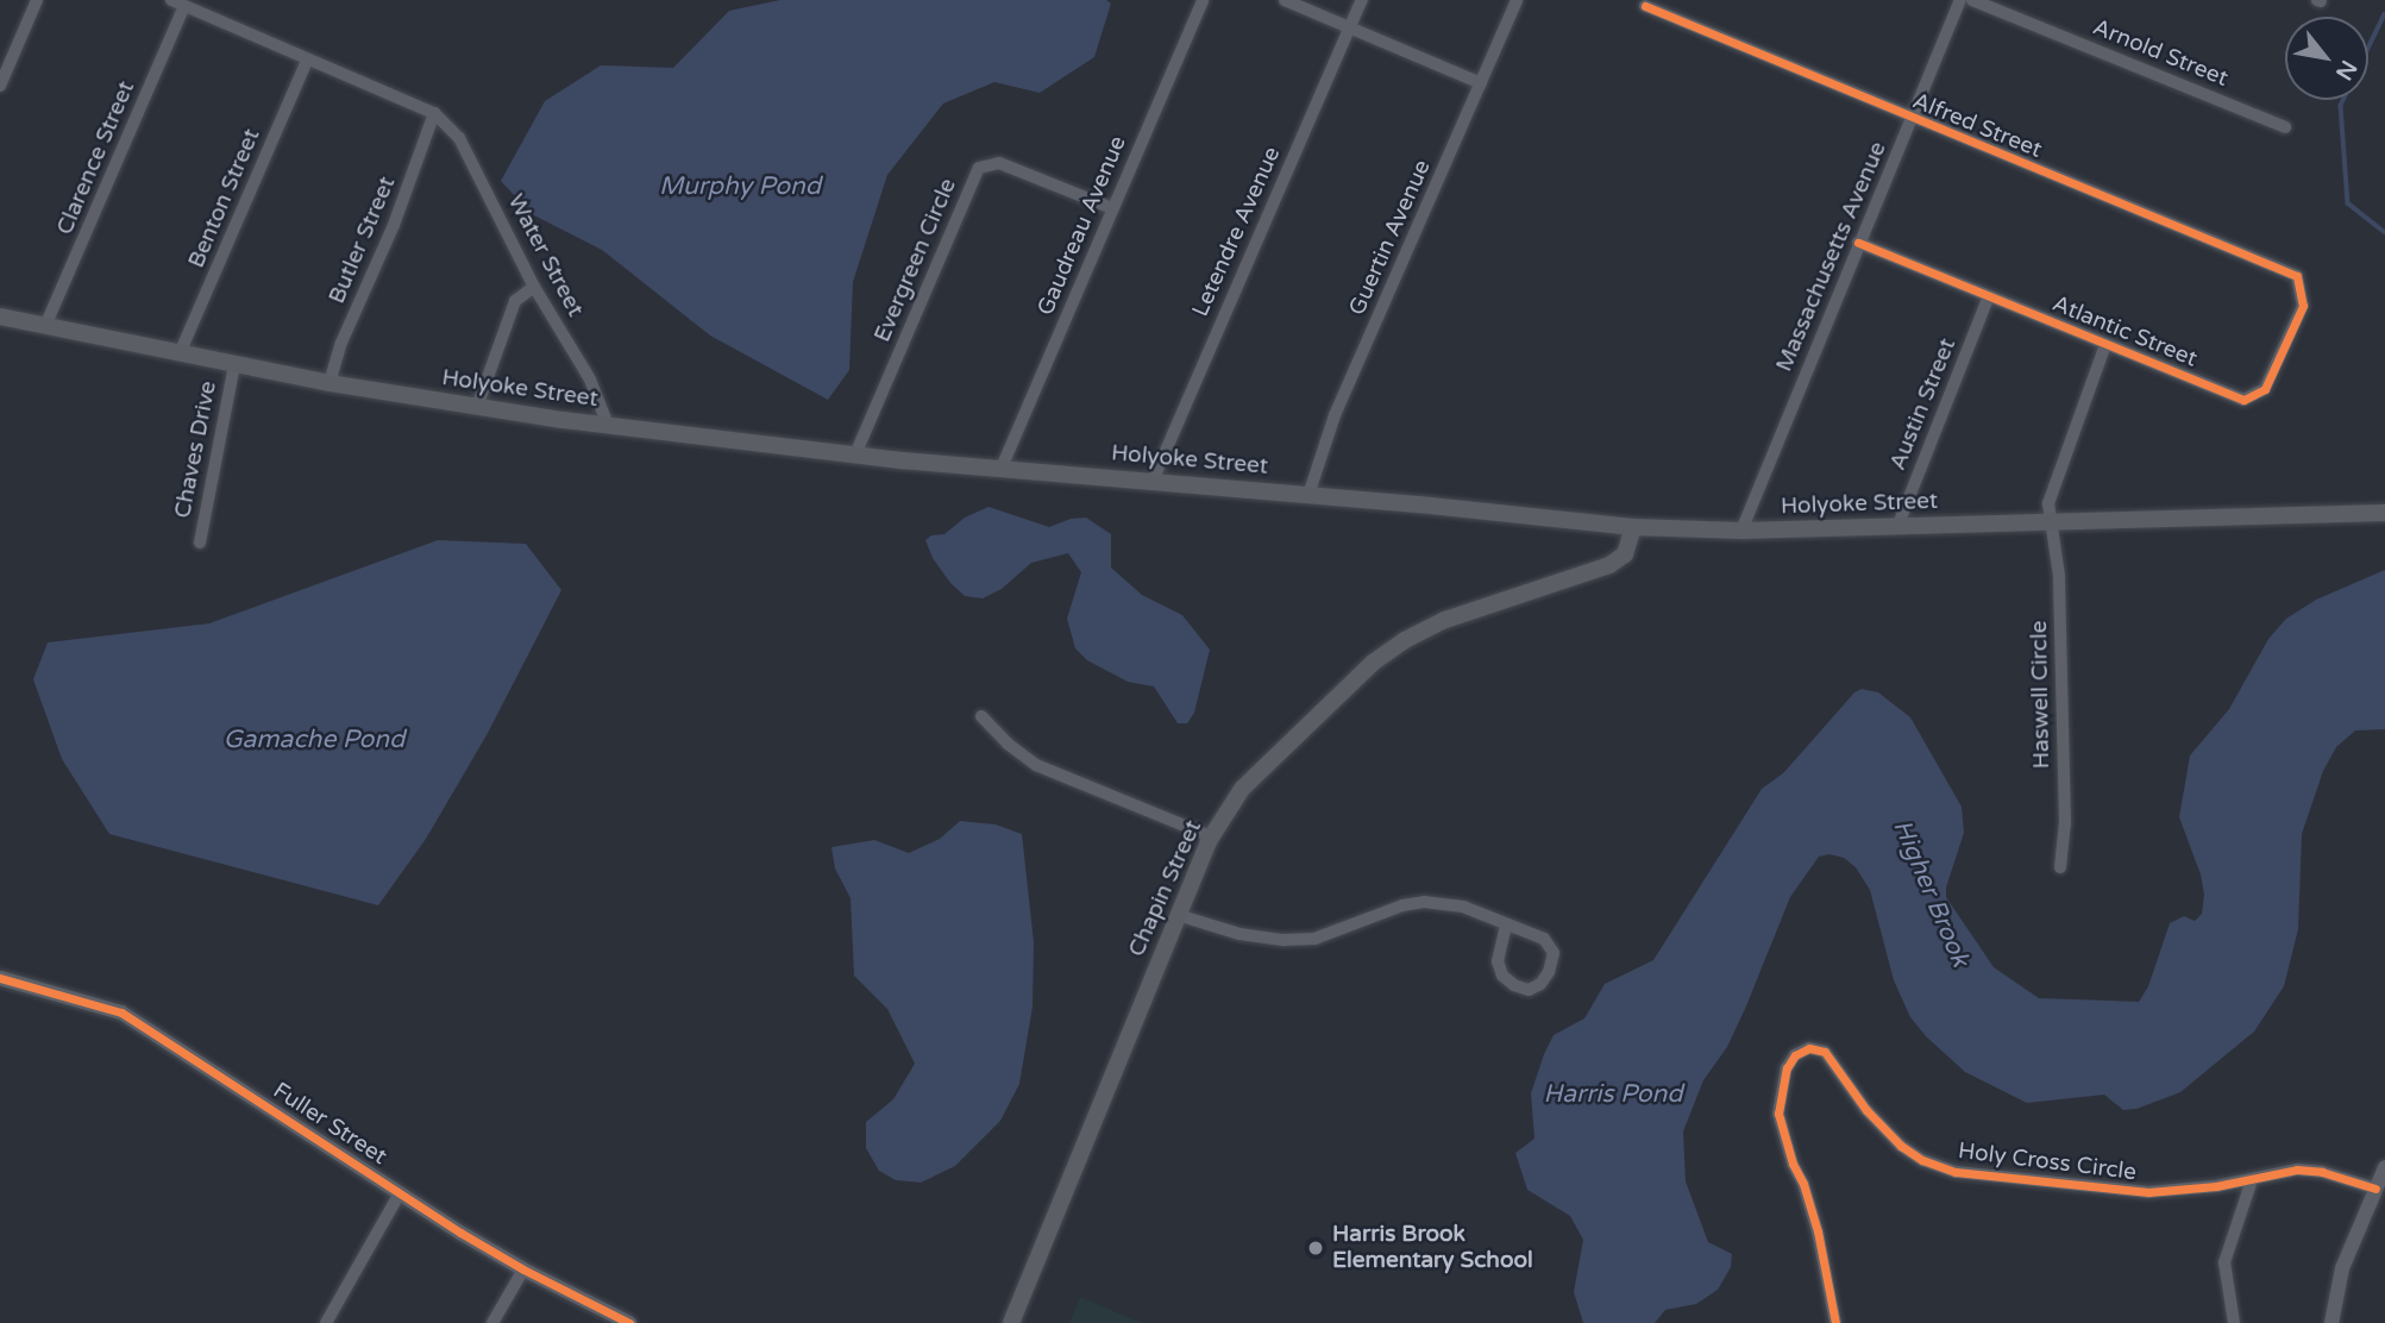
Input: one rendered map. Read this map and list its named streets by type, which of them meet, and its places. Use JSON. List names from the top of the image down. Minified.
{"streets":{"main road":["Holyoke Street","Chapin Street"],"street":["Arnold Street","Alfred Street","Clarence Street","Benton Street","Gaudreau Avenue","Letendre Avenue","Guertin Avenue","Butler Street","Water Street","Massachusetts Avenue","Evergreen Circle","Atlantic Street","Austin Street","Chaves Drive","Haswell Circle","Fuller Street","Holy Cross Circle"]},"crossings":[["Alfred Street","Massachusetts Avenue"],["Alfred Street","Atlantic Street"],["Clarence Street","Holyoke Street"],["Benton Street","Holyoke Street"],["Gaudreau Avenue","Evergreen Circle"],["Gaudreau Avenue","Holyoke Street"],["Letendre Avenue","Holyoke Street"],["Guertin Avenue","Holyoke Street"],["Butler Street","Water Street"],["Butler Street","Holyoke Street"],["Water Street","Holyoke Street"],["Massachusetts Avenue","Atlantic Street"],["Massachusetts Avenue","Holyoke Street"],["Evergreen Circle","Holyoke Street"],["Atlantic Street","Austin Street"],["Atlantic Street","Haswell Circle"],["Holyoke Street","Austin Street"],["Holyoke Street","Chaves Drive"],["Holyoke Street","Haswell Circle"],["Holyoke Street","Chapin Street"]],"water":["Murphy Pond","Gamache Pond","Higher Brook","Harris Pond"],"places":["Harris Brook Elementary School"],"north":"bottom right"}
